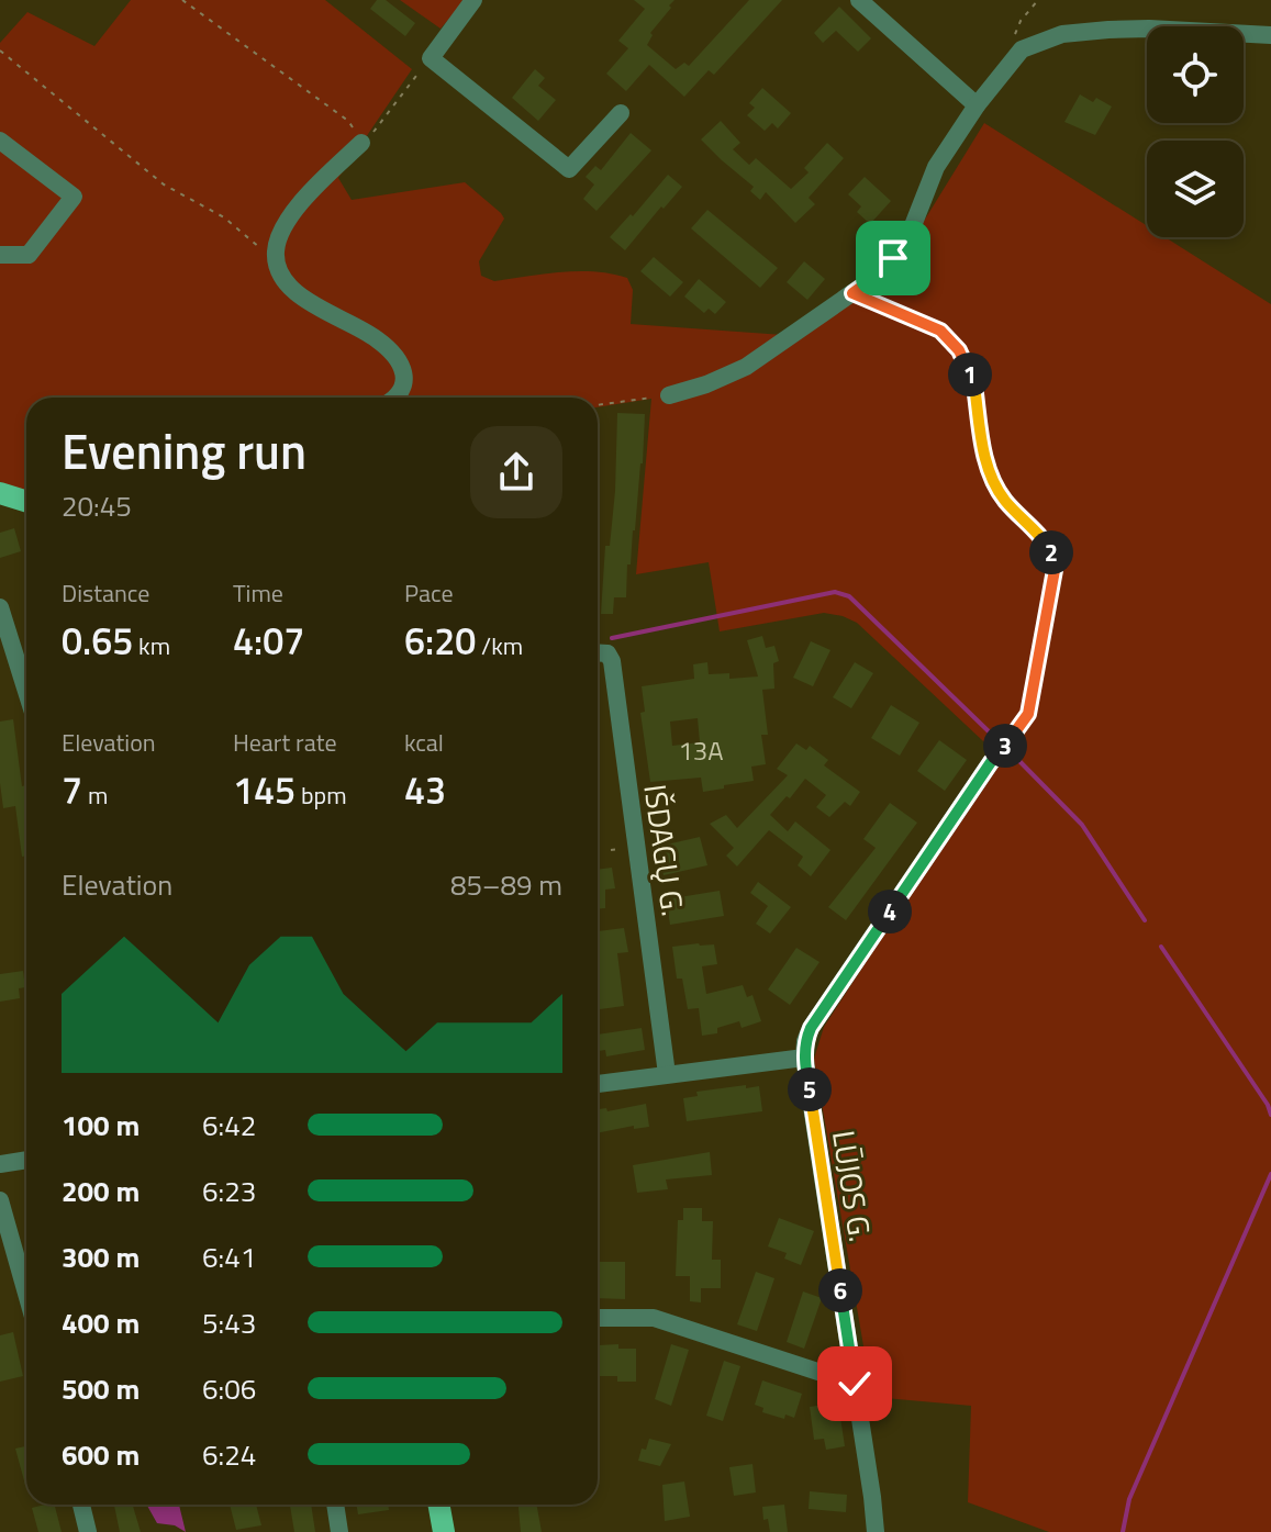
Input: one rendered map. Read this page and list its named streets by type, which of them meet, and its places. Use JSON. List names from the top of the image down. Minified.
{"streets":{"street":["IŠDAGŲ G.","LŪJOS G."]},"house_numbers":["13A"],"page":{"pins":["1","2","3","4","5","6"],"heading":["Evening run","20:45"],"stats":[["Distance","0.65 km"],["Time","4:07"],["Pace","6:20 /km"],["Elevation","7 m"],["Heart rate","145 bpm"],["kcal","43"]],"chart":["Elevation","85–89 m"],"list":[{"name":"100 m","note":"6:42"},{"name":"200 m","note":"6:23"},{"name":"300 m","note":"6:41"},{"name":"400 m","note":"5:43"},{"name":"500 m","note":"6:06"},{"name":"600 m","note":"6:24"}]}}
